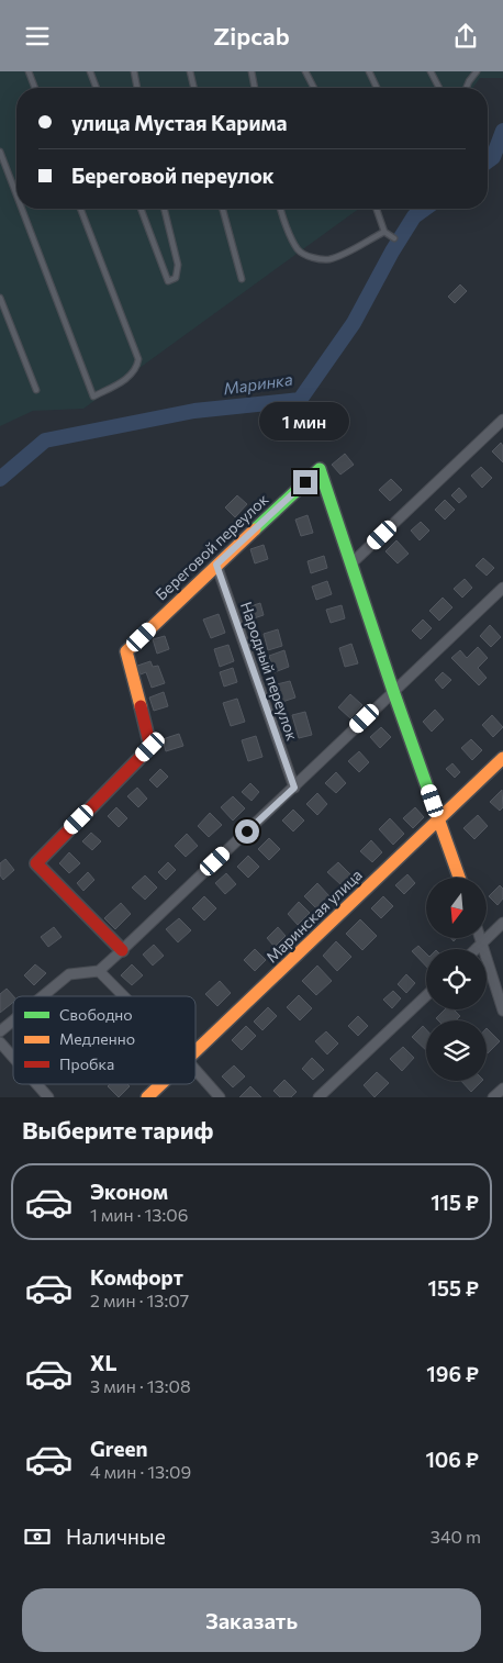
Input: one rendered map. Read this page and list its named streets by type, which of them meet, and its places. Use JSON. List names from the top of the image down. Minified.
{"streets":{"street":["Береговой переулок","Народный переулок","Маринская улица"]},"crossings":[["Береговой переулок","Народный переулок"]],"water":["Маринка"],"legend":["Свободно","Медленно","Пробка"],"north":"bottom","page":{"header":"Zipcab","banner":["улица Мустая Карима","Береговой переулок"],"bubble":"1 мин","heading":"Выберите тариф","list":[{"name":"Эконом","note":"1 мин · 13:06","value":"115 ₽"},{"name":"Комфорт","note":"2 мин · 13:07","value":"155 ₽"},{"name":"XL","note":"3 мин · 13:08","value":"196 ₽"},{"name":"Green","note":"4 мин · 13:09","value":"106 ₽"}],"pay":["Наличные","340 m"],"buttons":"Заказать"}}
